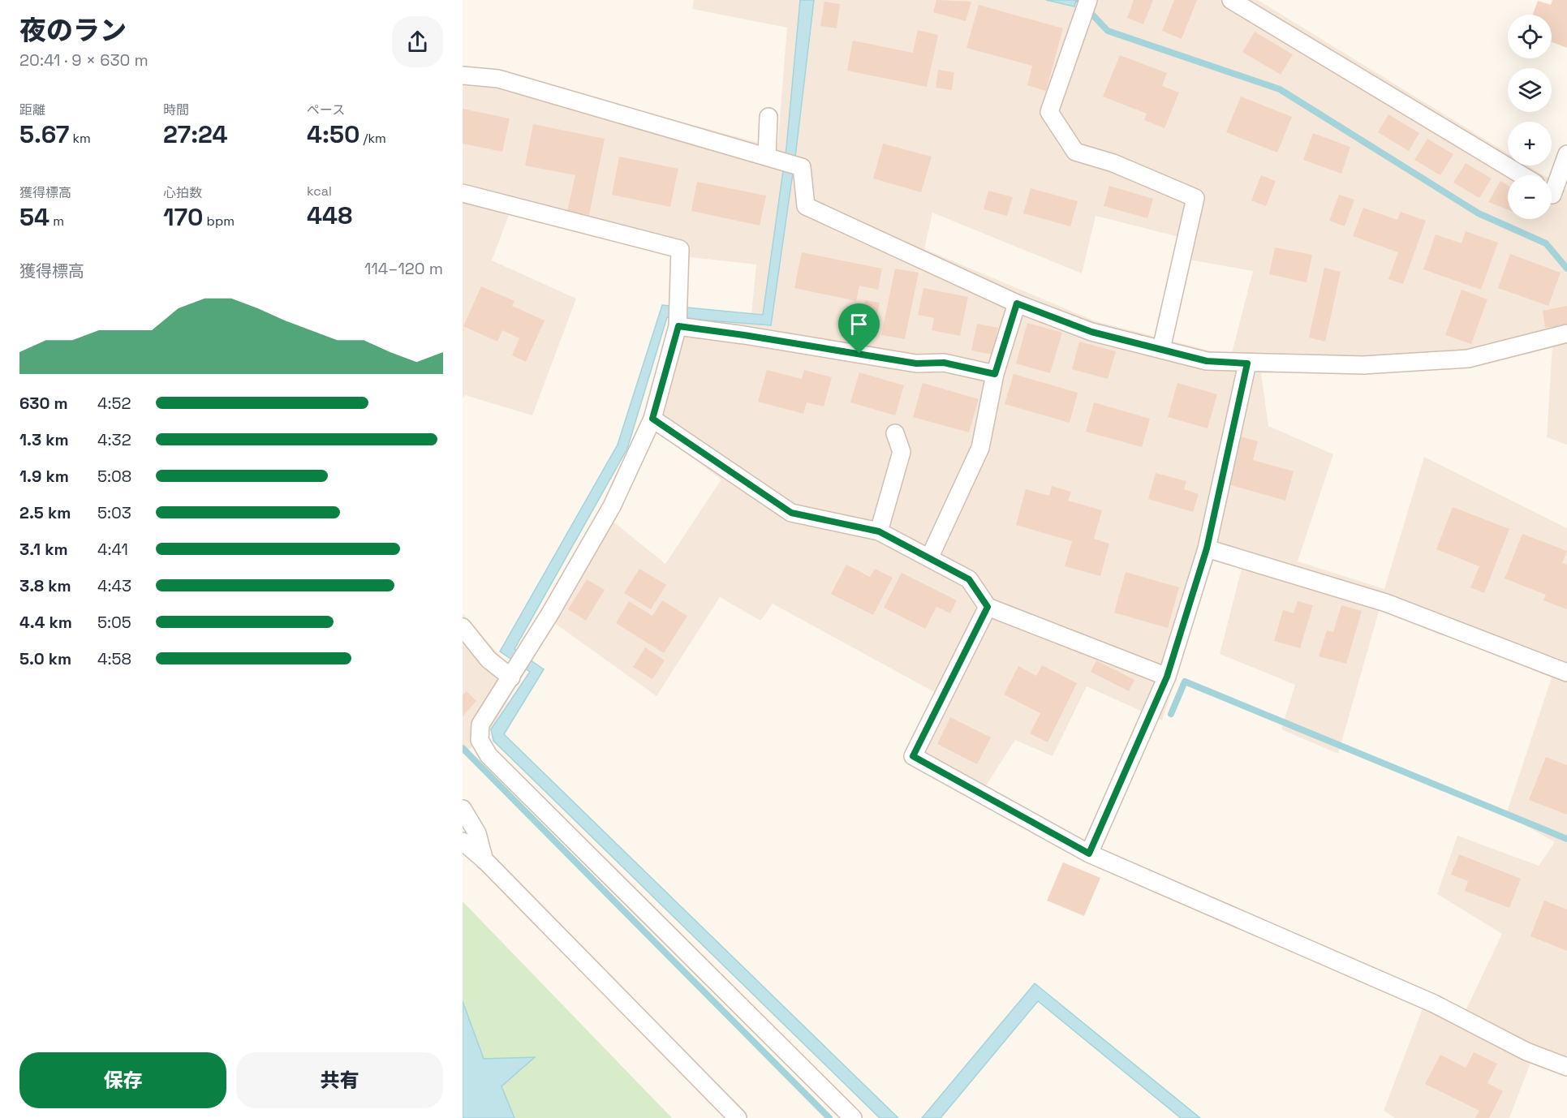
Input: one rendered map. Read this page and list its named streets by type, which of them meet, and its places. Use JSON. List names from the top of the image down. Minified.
{"page":{"heading":["夜のラン","20:41 · 9 × 630 m"],"map_buttons":["+","−"],"stats":[["距離","5.67 km"],["時間","27:24"],["ペース","4:50 /km"],["獲得標高","54 m"],["心拍数","170 bpm"],["kcal","448"]],"chart":["獲得標高","114–120 m"],"list":[{"name":"630 m","note":"4:52"},{"name":"1.3 km","note":"4:32"},{"name":"1.9 km","note":"5:08"},{"name":"2.5 km","note":"5:03"},{"name":"3.1 km","note":"4:41"},{"name":"3.8 km","note":"4:43"},{"name":"4.4 km","note":"5:05"},{"name":"5.0 km","note":"4:58"}],"buttons":["保存","共有"]}}
